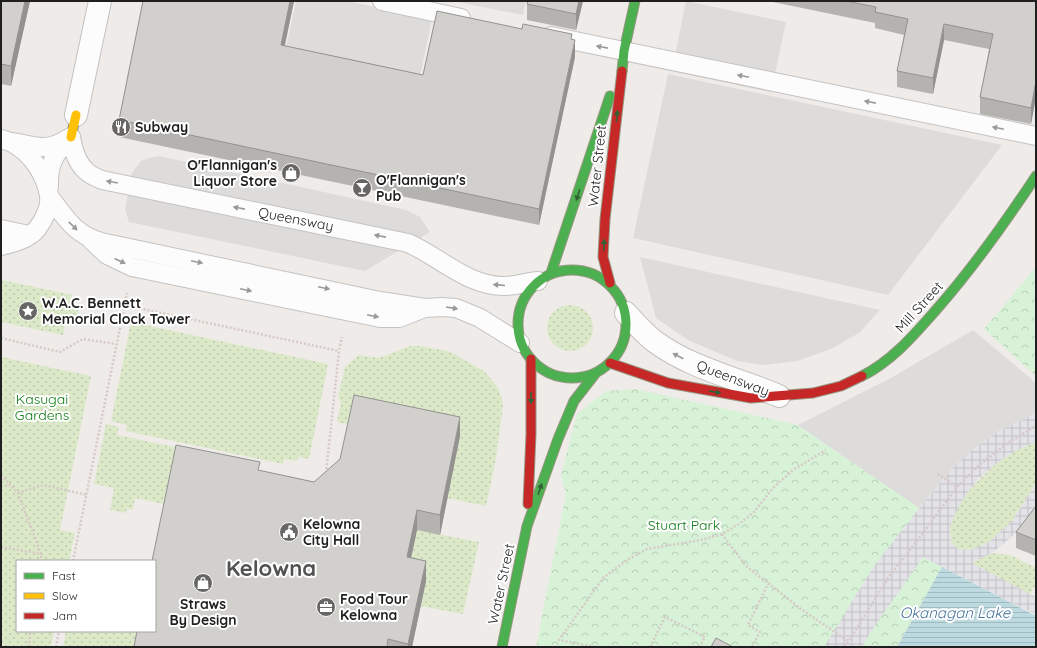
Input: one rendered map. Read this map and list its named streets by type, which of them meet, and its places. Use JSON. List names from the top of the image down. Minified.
{"streets":{"main road":["Water Street","Queensway","Mill Street"]},"crossings":[["Water Street","Queensway"],["Queensway","Mill Street"]],"districts":["Kelowna"],"water":["Okanagan Lake"],"parks":["Kasugai Gardens","Stuart Park"],"places":{"restaurant":["Subway"],"shop":["O'Flannigan's Liquor Store","Straws By Design"],"bar":["O'Flannigan's Pub"],"place":["W.A.C. Bennett Memorial Clock Tower"],"public building":["Kelowna City Hall"],"office":["Food Tour Kelowna"]},"legend":["Fast","Slow","Jam"]}
